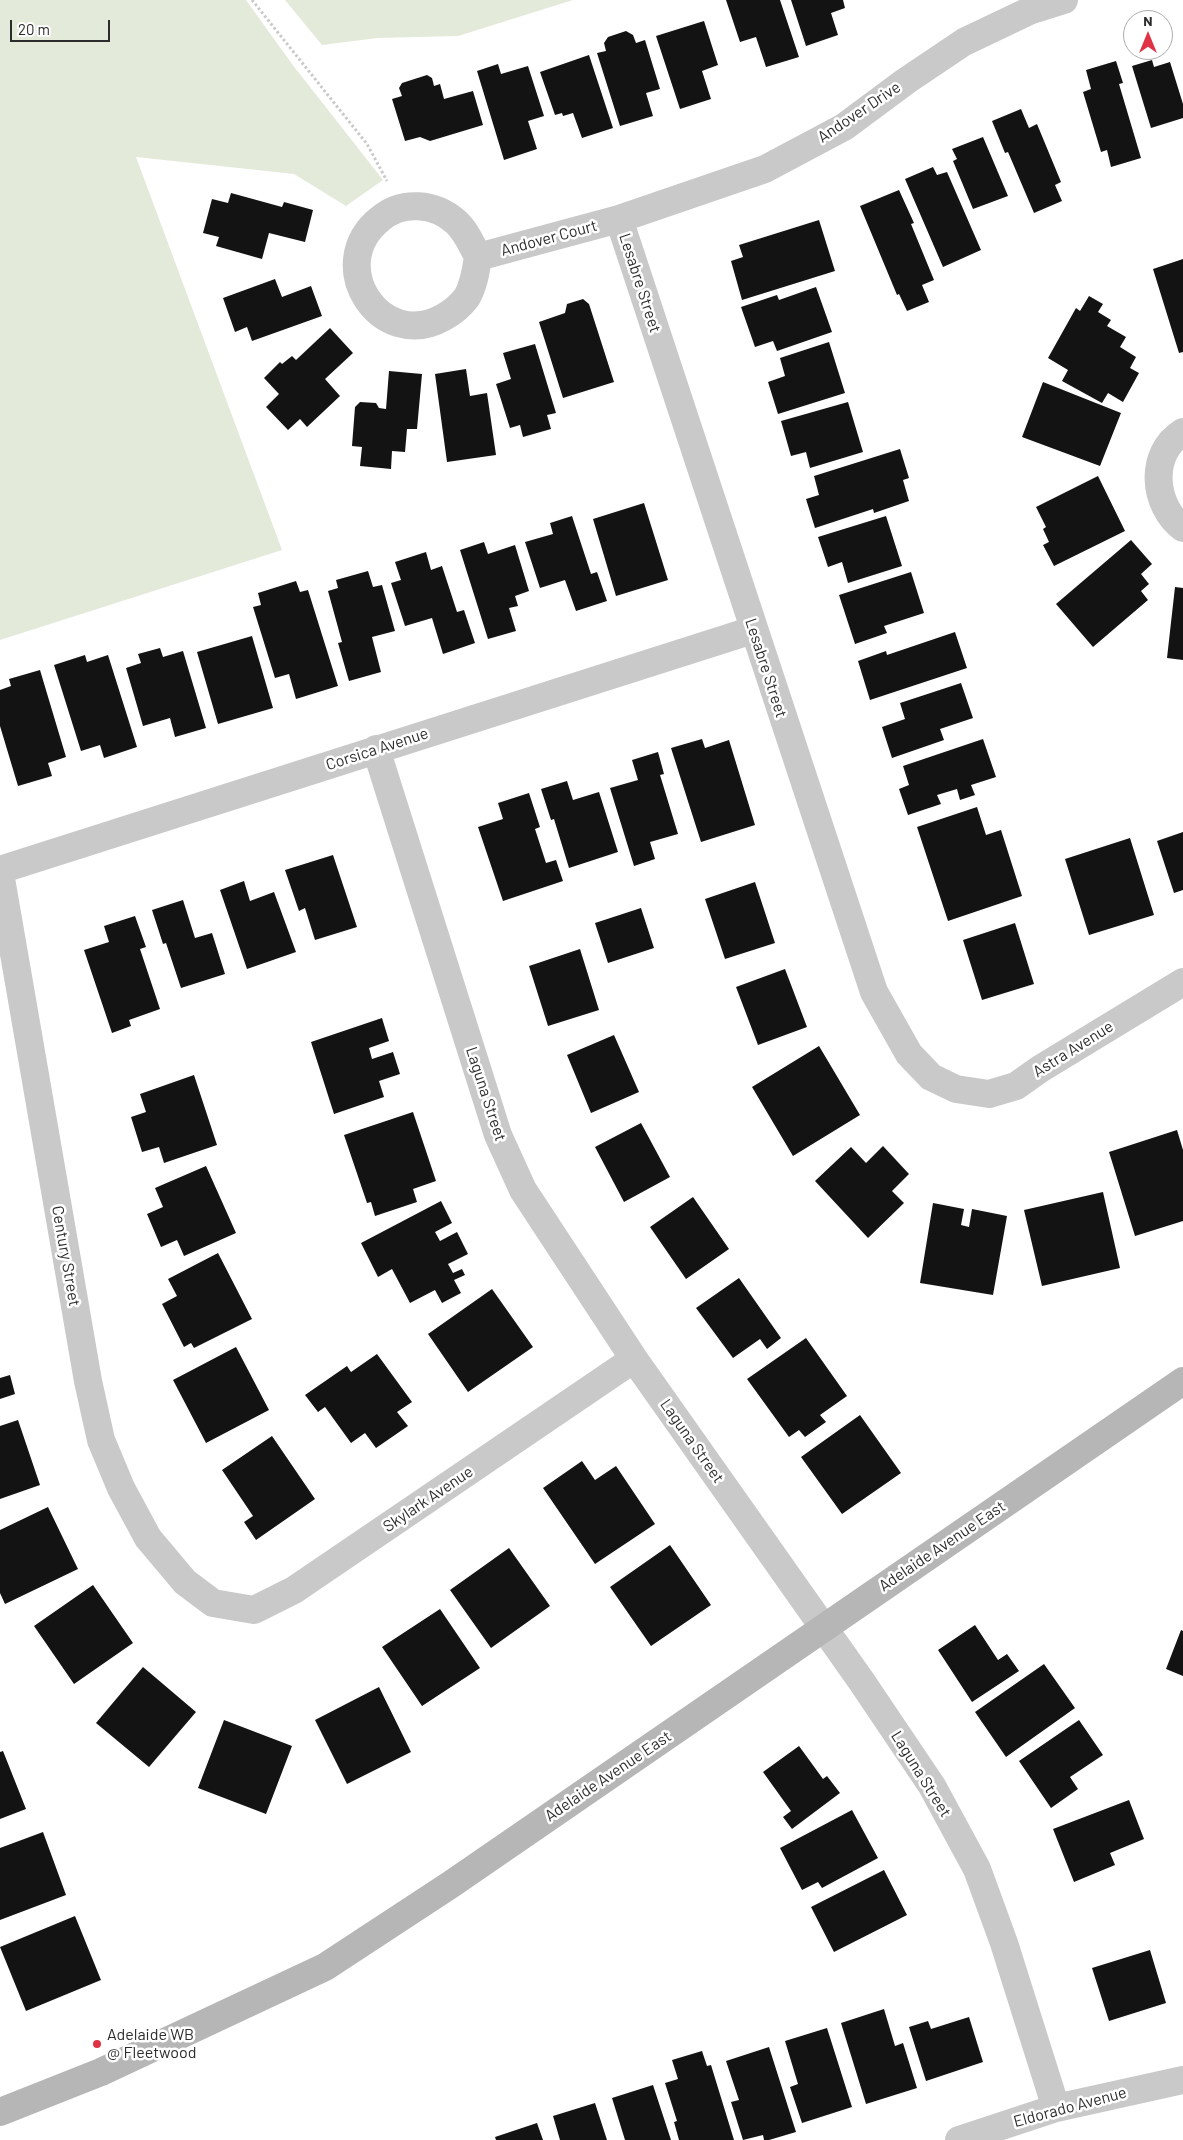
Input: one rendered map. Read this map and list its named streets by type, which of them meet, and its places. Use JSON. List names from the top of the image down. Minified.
{"streets":{"main road":["Adelaide Avenue East"],"street":["Andover Drive","Andover Court","Lesabre Street","Corsica Avenue","Astra Avenue","Laguna Street","Century Street","Skylark Avenue","Eldorado Avenue"]},"crossings":[["Andover Drive","Andover Court"],["Andover Drive","Lesabre Street"],["Andover Court","Lesabre Street"],["Lesabre Street","Corsica Avenue"],["Lesabre Street","Astra Avenue"],["Corsica Avenue","Laguna Street"],["Corsica Avenue","Century Street"],["Laguna Street","Skylark Avenue"],["Laguna Street","Adelaide Avenue East"],["Laguna Street","Eldorado Avenue"],["Century Street","Skylark Avenue"]],"places":["Adelaide WB @ Fleetwood"],"scale_bar":"20 m","north":"top"}
